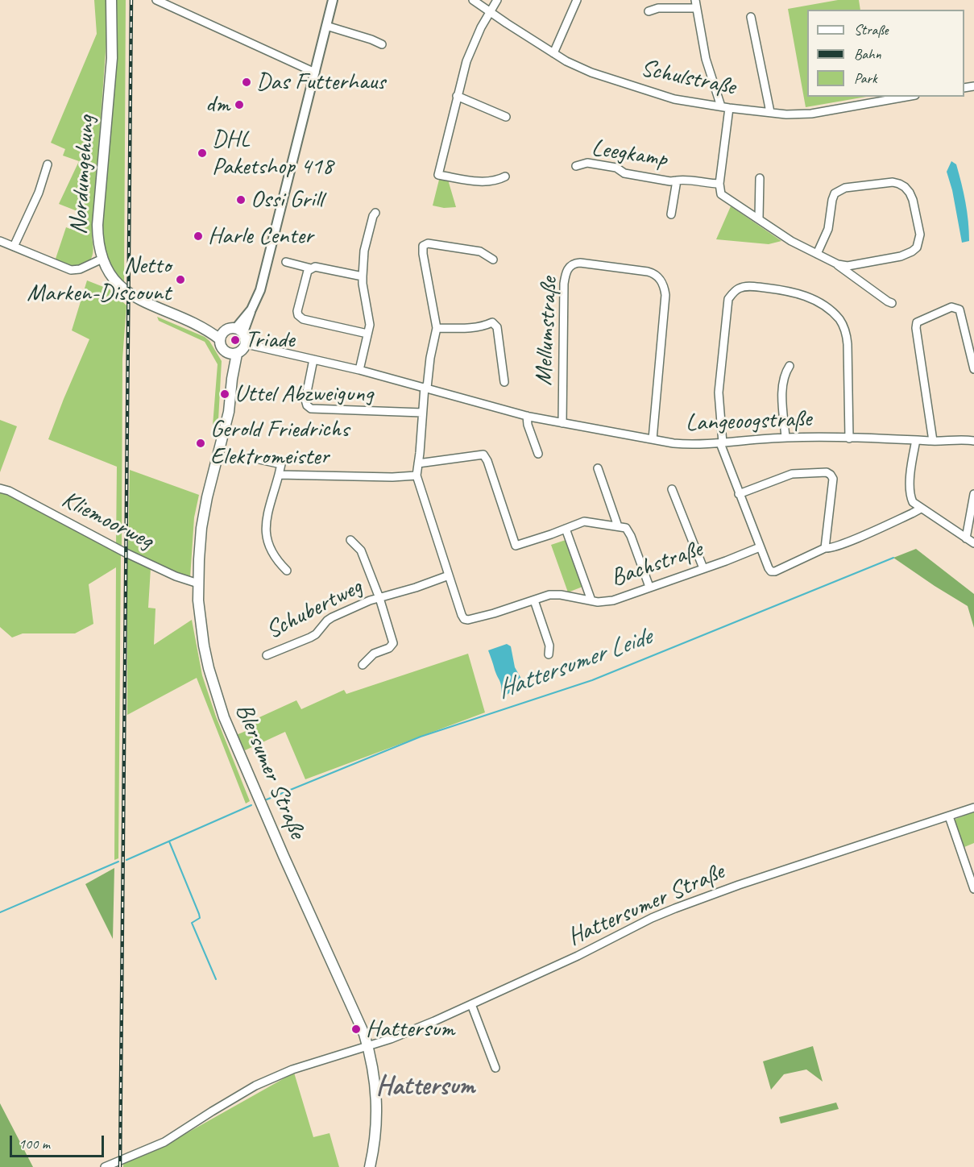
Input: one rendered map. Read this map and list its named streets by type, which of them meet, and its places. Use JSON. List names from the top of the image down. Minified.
{"streets":{"main road":["Nordumgehung","Blersumer Straße"],"street":["Schulstraße","Leegkamp","Mellumstraße","Langeoogstraße","Kliemoorweg","Bachstraße","Schubertweg","Hattersumer Straße"]},"crossings":[["Nordumgehung","Langeoogstraße"],["Nordumgehung","Blersumer Straße"],["Mellumstraße","Langeoogstraße"],["Langeoogstraße","Bachstraße"],["Langeoogstraße","Blersumer Straße"],["Kliemoorweg","Blersumer Straße"],["Bachstraße","Schubertweg"],["Blersumer Straße","Hattersumer Straße"]],"districts":["Hattersum"],"water":["Hattersumer Leide"],"places":["Das Futterhaus","dm","DHL Paketshop 418","Ossi Grill","Harle Center","Netto Marken-Discount","Triade","Uttel Abzweigung","Gerold Friedrichs Elektromeister","Hattersum"],"legend":["Straße","Bahn","Park"],"scale_bar":"100 m"}
